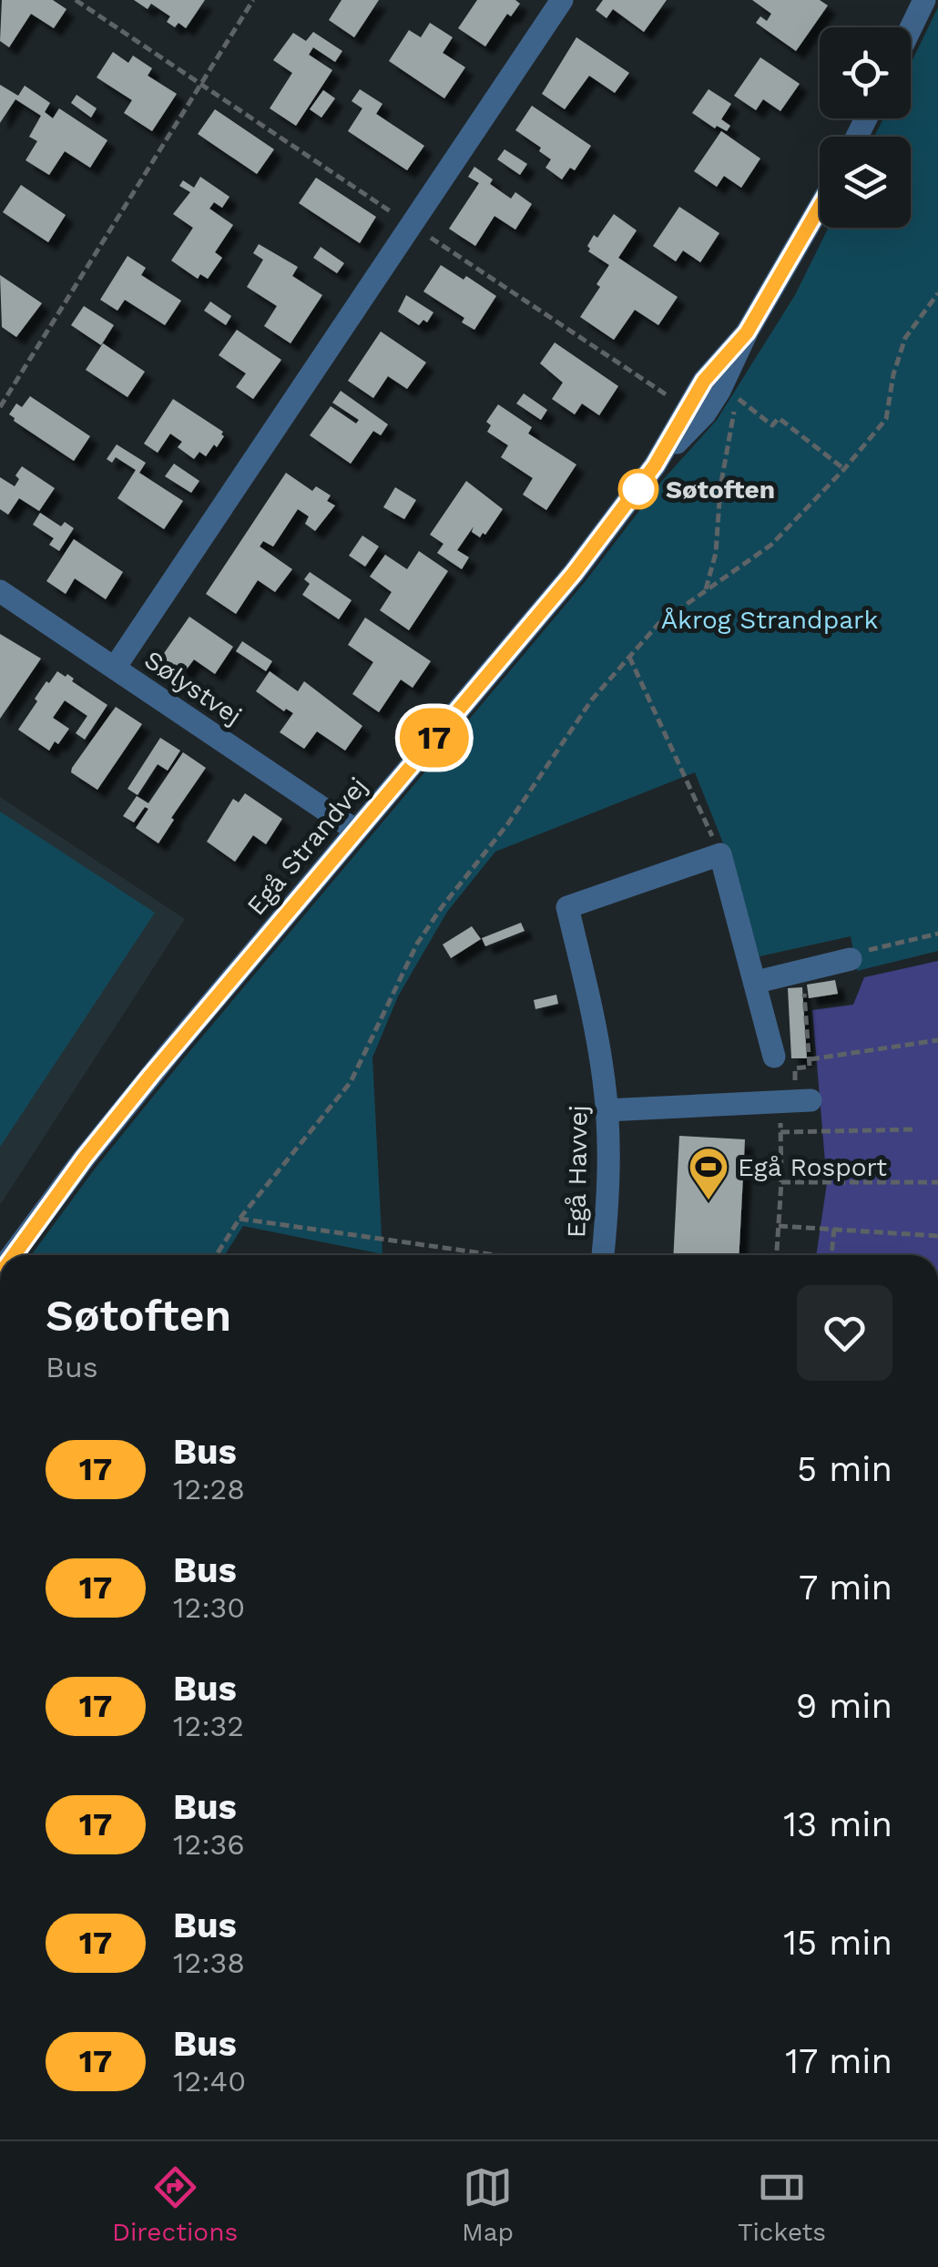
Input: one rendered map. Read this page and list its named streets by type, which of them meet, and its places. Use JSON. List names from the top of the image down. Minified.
{"streets":{"street":["Sølystvej","Egå Strandvej","Egå Havvej"]},"crossings":[["Sølystvej","Egå Strandvej"]],"parks":["Åkrog Strandpark"],"places":{"other":["Søtoften"],"sports":["Egå Rosport"]},"lines":["bus line 17"],"page":{"on_map":"17","heading":["Søtoften","Bus"],"list":[{"mark":"17","name":"Bus","note":"12:28","value":"5 min"},{"mark":"17","name":"Bus","note":"12:30","value":"7 min"},{"mark":"17","name":"Bus","note":"12:32","value":"9 min"},{"mark":"17","name":"Bus","note":"12:36","value":"13 min"},{"mark":"17","name":"Bus","note":"12:38","value":"15 min"},{"mark":"17","name":"Bus","note":"12:40","value":"17 min"}],"tabs":["Directions","Map","Tickets"]}}
